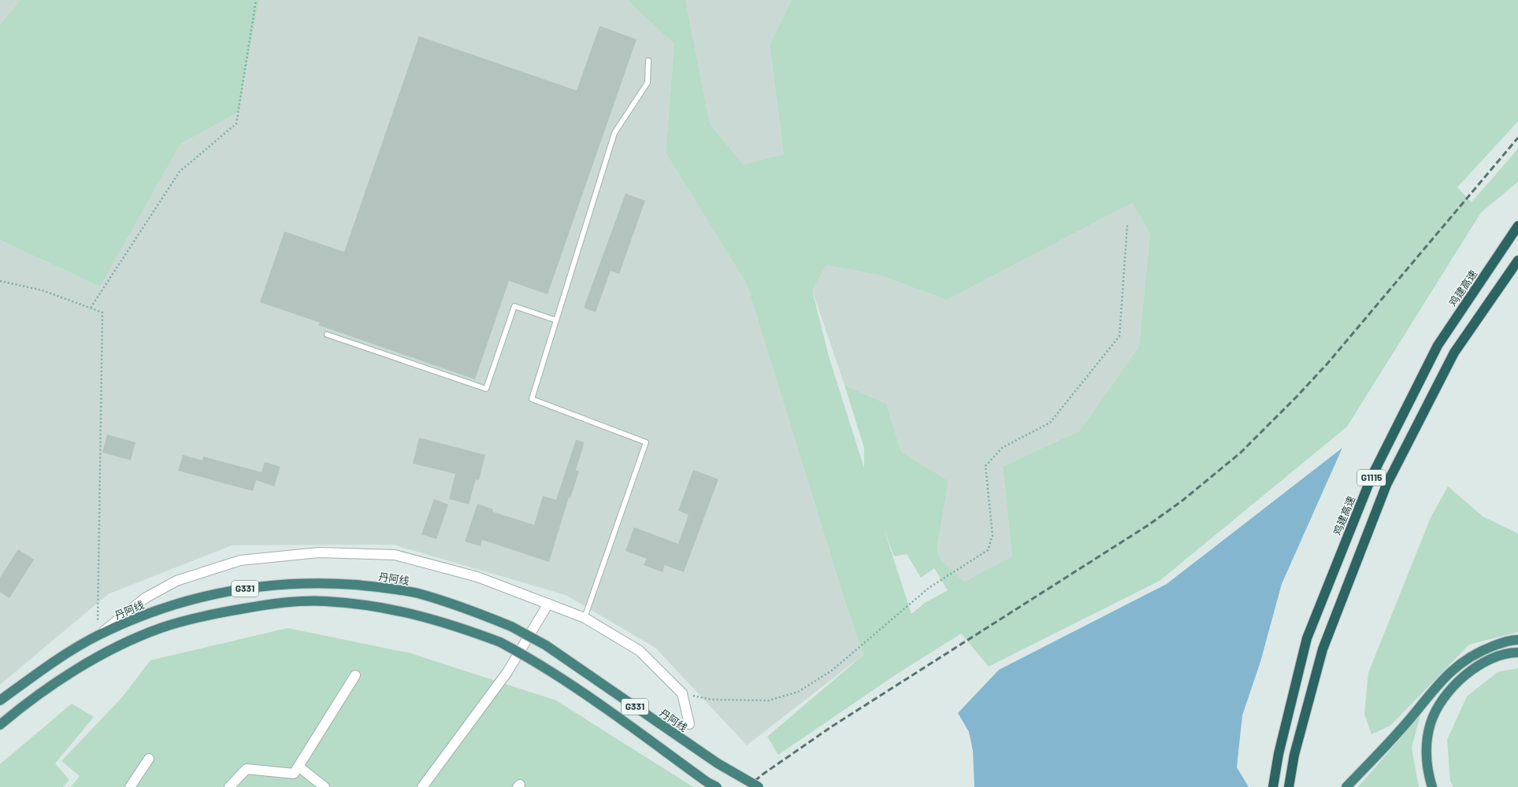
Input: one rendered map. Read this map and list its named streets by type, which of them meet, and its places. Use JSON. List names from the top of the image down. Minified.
{"streets":{"highway":["鸡建高速","G1115","丹阿线","G331"]}}
